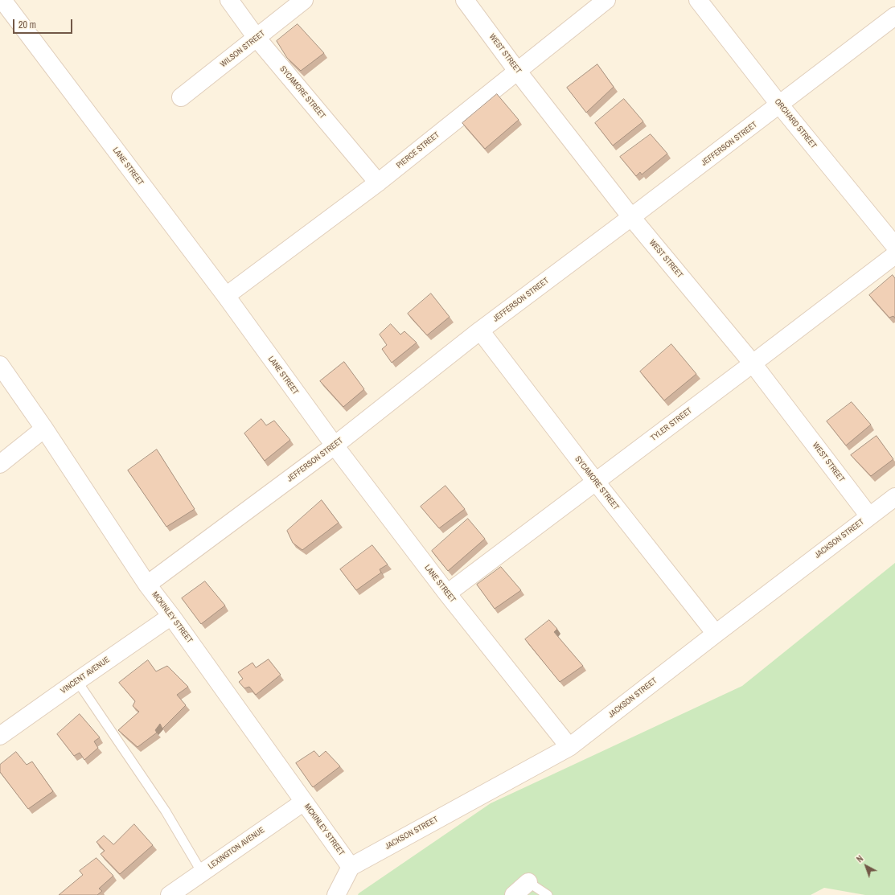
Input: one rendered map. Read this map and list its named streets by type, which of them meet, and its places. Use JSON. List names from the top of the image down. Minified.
{"streets":{"street":["WILSON STREET","WEST STREET","SYCAMORE STREET","ORCHARD STREET","JEFFERSON STREET","PIERCE STREET","LANE STREET","TYLER STREET","JACKSON STREET","MCKINLEY STREET","VINCENT AVENUE","LEXINGTON AVENUE"]},"crossings":[["WILSON STREET","SYCAMORE STREET"],["WEST STREET","JEFFERSON STREET"],["WEST STREET","PIERCE STREET"],["WEST STREET","TYLER STREET"],["WEST STREET","JACKSON STREET"],["SYCAMORE STREET","JEFFERSON STREET"],["SYCAMORE STREET","PIERCE STREET"],["SYCAMORE STREET","TYLER STREET"],["SYCAMORE STREET","JACKSON STREET"],["ORCHARD STREET","JEFFERSON STREET"],["JEFFERSON STREET","LANE STREET"],["JEFFERSON STREET","MCKINLEY STREET"],["PIERCE STREET","LANE STREET"],["LANE STREET","TYLER STREET"],["LANE STREET","JACKSON STREET"],["JACKSON STREET","MCKINLEY STREET"],["MCKINLEY STREET","VINCENT AVENUE"],["MCKINLEY STREET","LEXINGTON AVENUE"]],"scale_bar":"20 m","north":"top left"}
